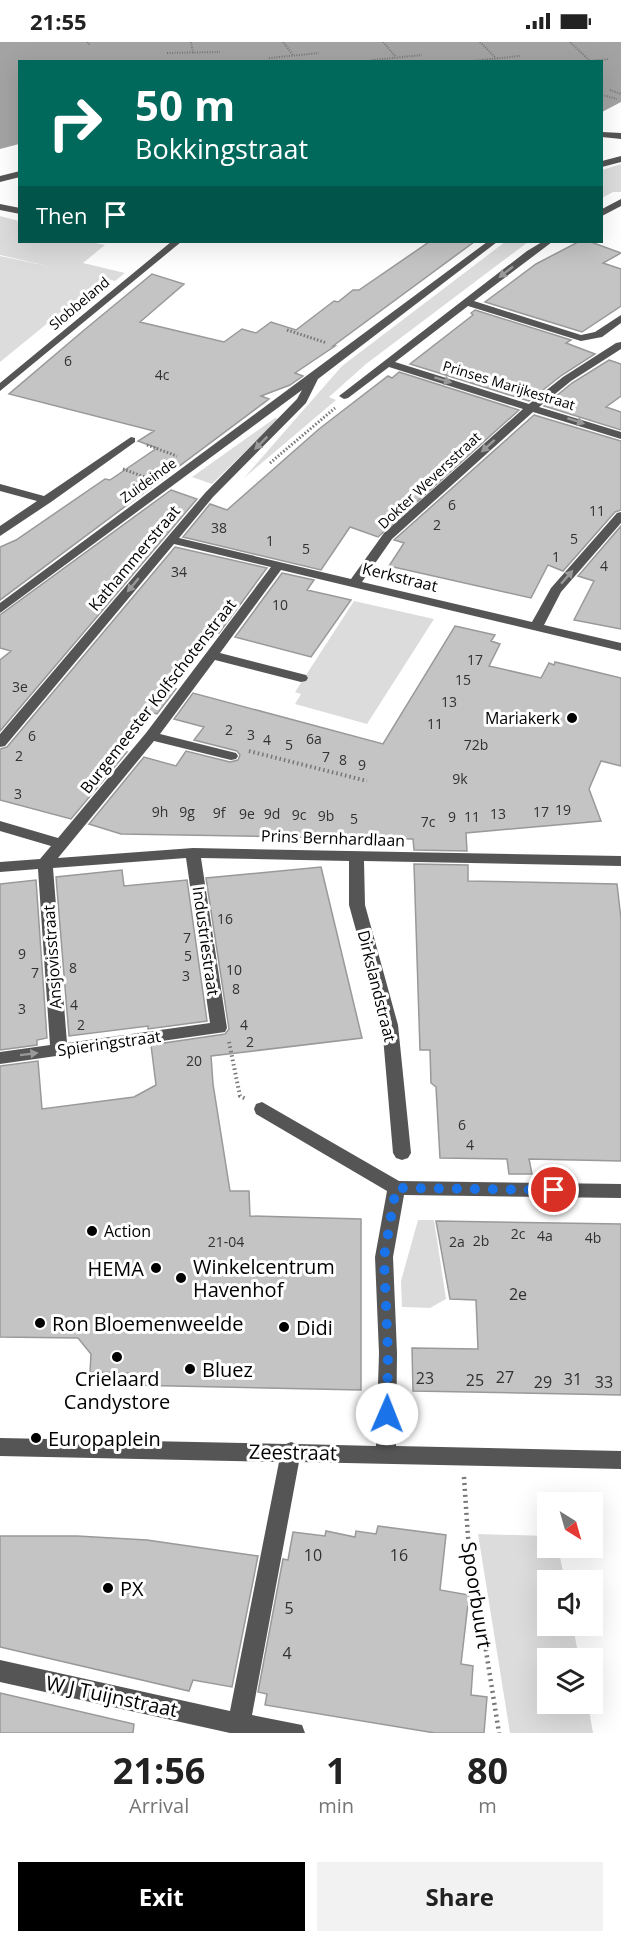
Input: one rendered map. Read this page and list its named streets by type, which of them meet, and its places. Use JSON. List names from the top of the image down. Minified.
{"streets":{"street":["Slobbeland","Prinses Marijkestraat","Zuideinde","Dokter Weversstraat","Kathammerstraat","Kerkstraat","Burgemeester Kolfschotenstraat","Prins Bernhardlaan","Industriestraat","Ansjovisstraat","Dirkslandstraat","Spieringstraat","Zeestraat","W J Tuijnstraat"],"path":["Spoorbuurt"]},"crossings":[["Prinses Marijkestraat","Dokter Weversstraat"],["Zuideinde","Kathammerstraat"],["Dokter Weversstraat","Kerkstraat"],["Kathammerstraat","Kerkstraat"],["Kerkstraat","Burgemeester Kolfschotenstraat"],["Burgemeester Kolfschotenstraat","Prins Bernhardlaan"],["Burgemeester Kolfschotenstraat","Ansjovisstraat"],["Prins Bernhardlaan","Industriestraat"],["Prins Bernhardlaan","Ansjovisstraat"],["Prins Bernhardlaan","Dirkslandstraat"],["Industriestraat","Spieringstraat"],["Ansjovisstraat","Spieringstraat"],["Zeestraat","Spoorbuurt"]],"places":["Mariakerk","Action","HEMA","Winkelcentrum Havenhof","Ron Bloemenweelde","Didi","Crielaard Candystore","Bluez","Europaplein","PX"],"house_numbers":["6","4c","6","11","2","38","5","1","5","1","4","34","10","17","15","3e","13","11","2","3","6","6a","4","5","72b","2","7","8","9","9k","3","19","9h","9g","17","9f","9e","9d","13","9c","9b","9","11","5","7c","16","7","9","5","8","10","7","3","8","4","3","2","4","2","20","6","4","2c","4a","4b","2b","21-04","2a","2e","27","23","31","25","29","33","10","16","5","4"],"north":"bottom right","page":{"status":"21:55","turn":["50 m","Bokkingstraat"],"then":"Then","eta":["21:56","Arrival","1","min","80","m"],"buttons":["Exit","Share"]}}
